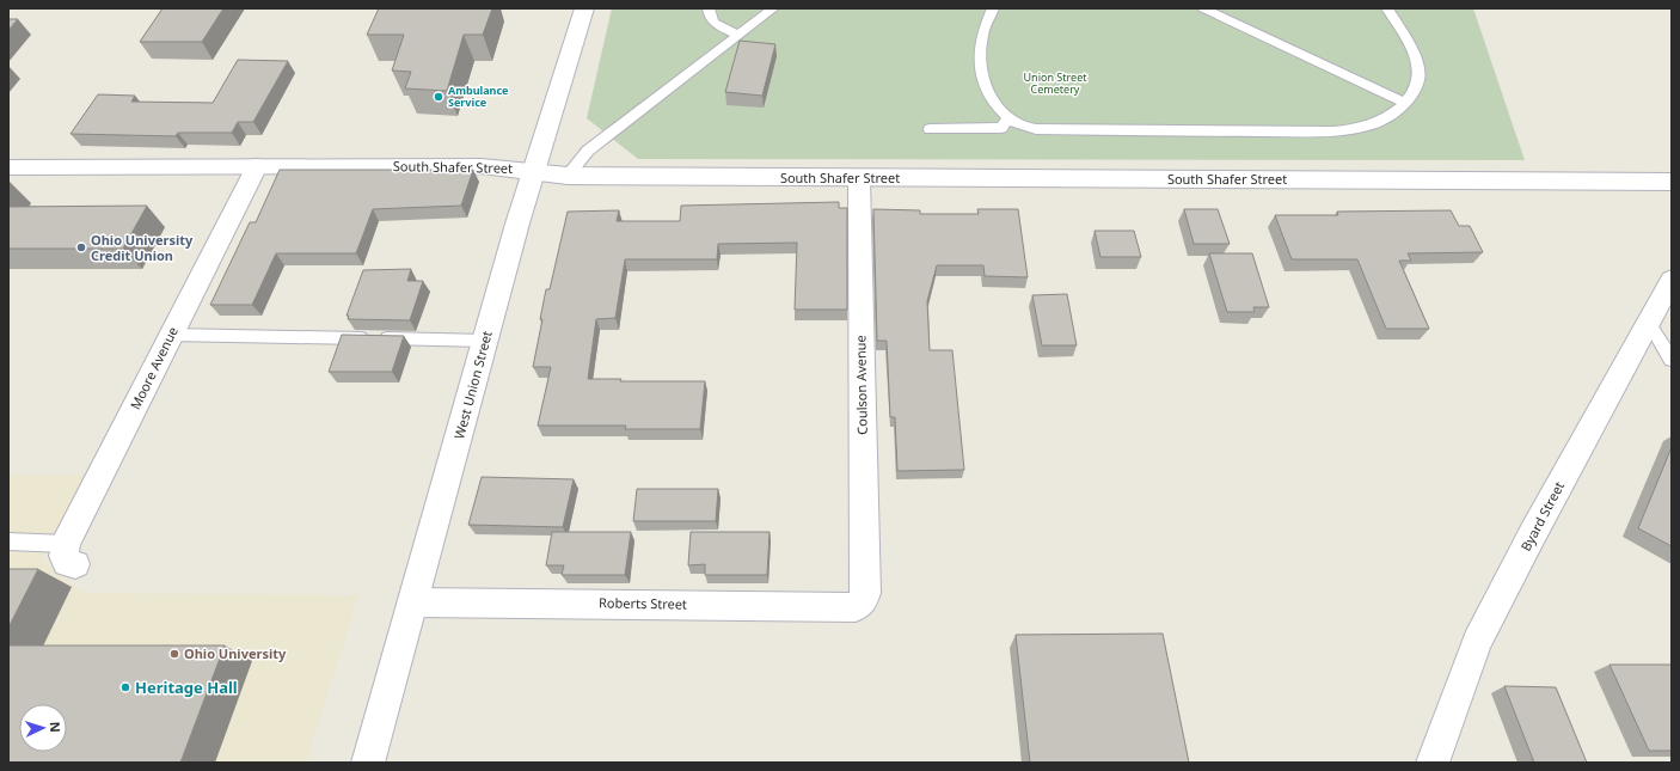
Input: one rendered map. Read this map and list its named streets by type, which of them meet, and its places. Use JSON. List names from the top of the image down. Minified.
{"streets":{"street":["South Shafer Street","Moore Avenue","West Union Street","Coulson Avenue","Byard Street","Roberts Street"]},"crossings":[["South Shafer Street","Moore Avenue"],["South Shafer Street","West Union Street"],["South Shafer Street","Coulson Avenue"],["West Union Street","Roberts Street"],["Coulson Avenue","Roberts Street"]],"parks":["Union Street Cemetery"],"places":["Ambulance Service","Ohio University Credit Union","Ohio University","Heritage Hall"],"north":"right"}
